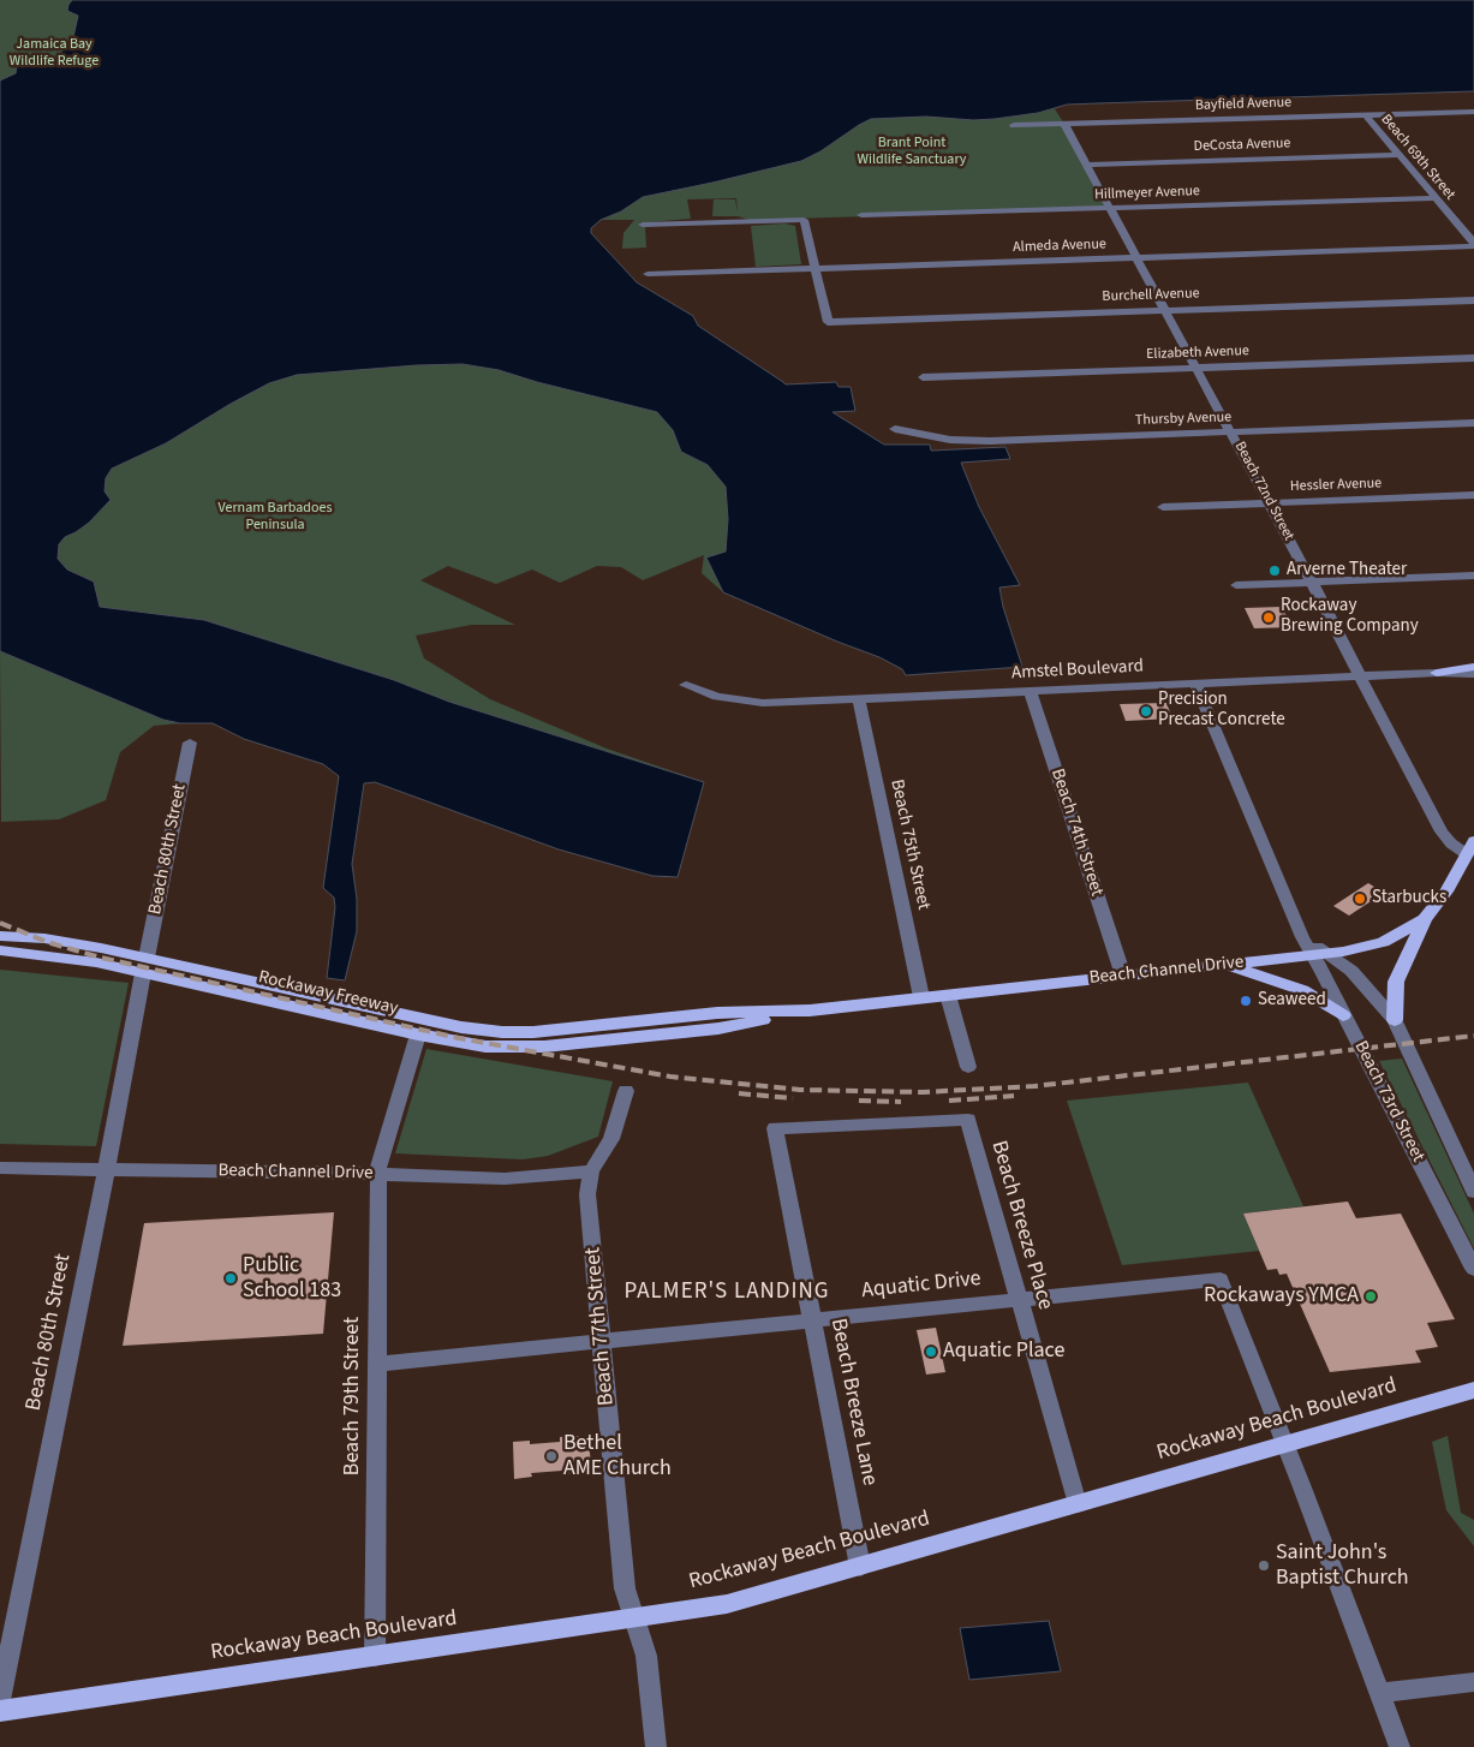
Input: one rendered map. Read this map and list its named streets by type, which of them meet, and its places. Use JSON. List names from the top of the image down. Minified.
{"streets":{"main road":["Beach Channel Drive","Rockaway Freeway","Rockaway Beach Boulevard"],"street":["Bayfield Avenue","DeCosta Avenue","Beach 69th Street","Hillmeyer Avenue","Almeda Avenue","Burchell Avenue","Elizabeth Avenue","Thursby Avenue","Hessler Avenue","Beach 72nd Street","Amstel Boulevard","Beach 74th Street","Beach 75th Street","Beach 80th Street","Beach 73rd Street","Beach Breeze Place","Aquatic Drive","Beach 77th Street","Beach 79th Street","Beach Breeze Lane"]},"crossings":[["Bayfield Avenue","Beach 69th Street"],["Bayfield Avenue","Beach 72nd Street"],["DeCosta Avenue","Beach 69th Street"],["DeCosta Avenue","Beach 72nd Street"],["Beach 69th Street","Hillmeyer Avenue"],["Beach 69th Street","Almeda Avenue"],["Hillmeyer Avenue","Beach 72nd Street"],["Almeda Avenue","Burchell Avenue"],["Almeda Avenue","Beach 72nd Street"],["Burchell Avenue","Beach 72nd Street"],["Elizabeth Avenue","Beach 72nd Street"],["Thursby Avenue","Beach 72nd Street"],["Hessler Avenue","Beach 72nd Street"],["Beach 72nd Street","Amstel Boulevard"],["Beach 72nd Street","Beach Channel Drive"],["Amstel Boulevard","Beach 74th Street"],["Amstel Boulevard","Beach 75th Street"],["Amstel Boulevard","Beach 73rd Street"],["Beach 74th Street","Beach Channel Drive"],["Beach 75th Street","Beach Channel Drive"],["Beach 80th Street","Beach Channel Drive"],["Beach 80th Street","Rockaway Freeway"],["Beach Channel Drive","Rockaway Freeway"],["Beach Channel Drive","Beach 73rd Street"],["Beach Channel Drive","Beach 77th Street"],["Beach Channel Drive","Beach 79th Street"],["Rockaway Freeway","Beach 79th Street"],["Beach Breeze Place","Aquatic Drive"],["Beach Breeze Place","Beach Breeze Lane"],["Beach Breeze Place","Rockaway Beach Boulevard"],["Aquatic Drive","Beach 77th Street"],["Aquatic Drive","Beach 79th Street"],["Aquatic Drive","Beach Breeze Lane"],["Aquatic Drive","Rockaway Beach Boulevard"],["Beach 77th Street","Rockaway Beach Boulevard"],["Beach 79th Street","Rockaway Beach Boulevard"],["Beach Breeze Lane","Rockaway Beach Boulevard"]],"districts":["PALMER'S LANDING"],"parks":["Jamaica Bay Wildlife Refuge","Brant Point Wildlife Sanctuary","Vernam Barbadoes Peninsula"],"places":["Arverne Theater","Rockaway Brewing Company","Precision Precast Concrete","Starbucks","Seaweed","Public School 183","Rockaways YMCA","Aquatic Place","Bethel AME Church","Saint John's Baptist Church"]}
